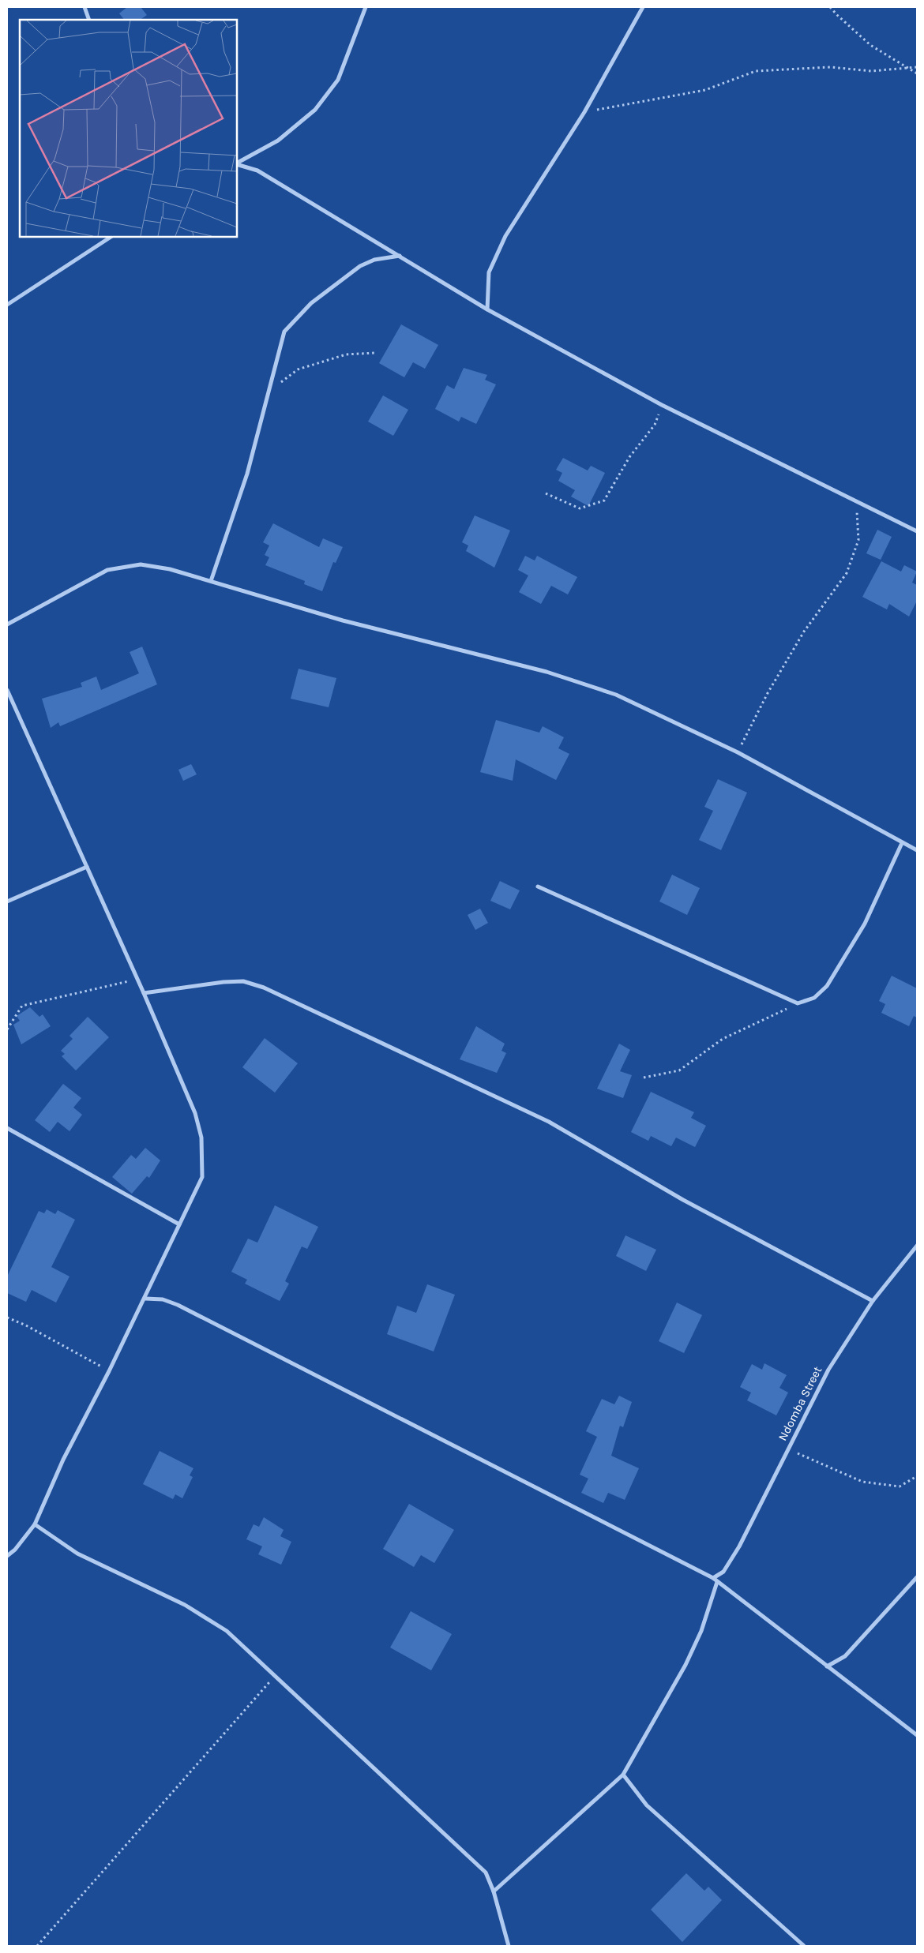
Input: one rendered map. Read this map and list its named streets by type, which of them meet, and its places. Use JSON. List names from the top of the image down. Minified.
{"streets":{"street":["Ndomba Street"]}}
